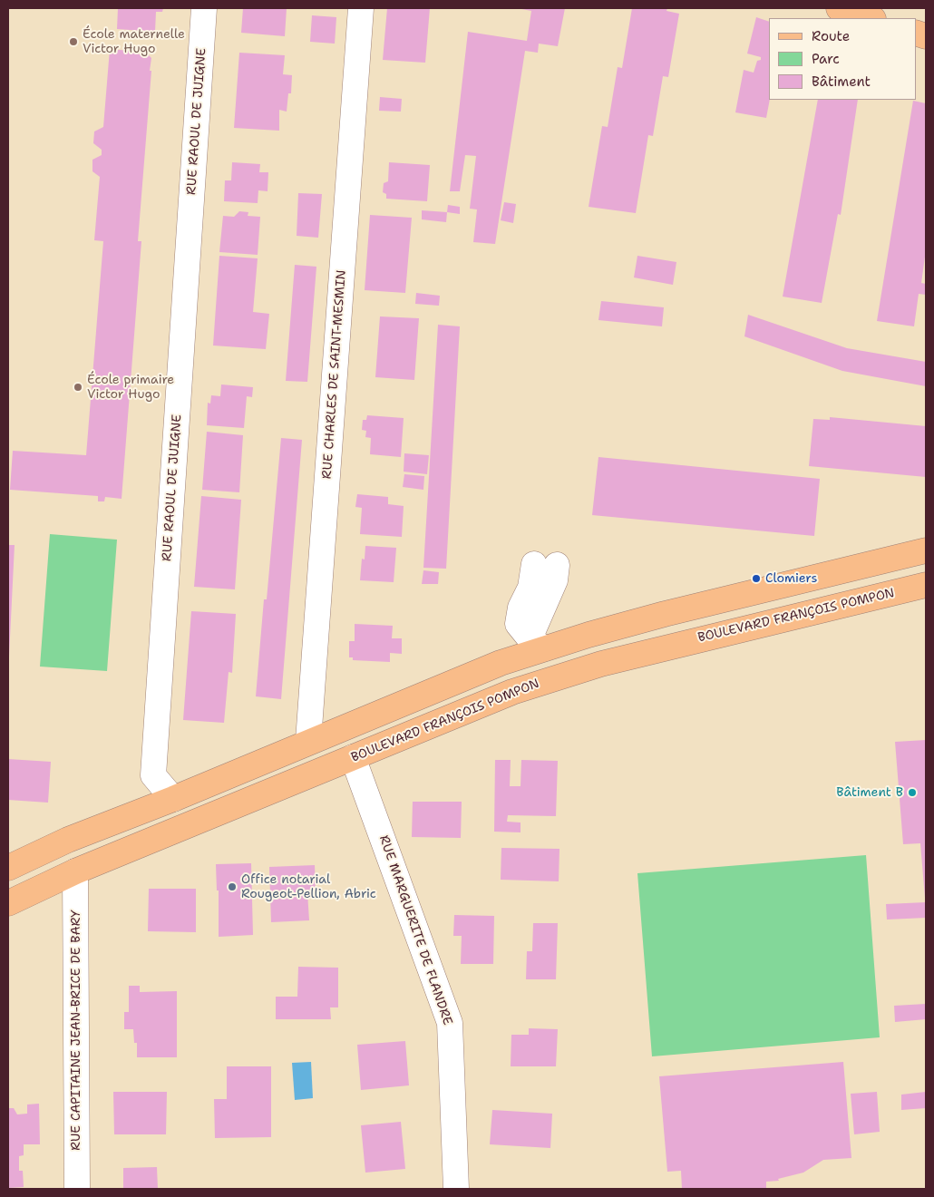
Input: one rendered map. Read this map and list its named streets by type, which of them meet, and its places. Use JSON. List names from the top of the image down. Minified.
{"streets":{"main road":["BOULEVARD FRANÇOIS POMPON"],"street":["RUE RAOUL DE JUIGNE","RUE CHARLES DE SAINT-MESMIN","RUE MARGUERITE DE FLANDRE","RUE CAPITAINE JEAN-BRICE DE BARY"]},"crossings":[["BOULEVARD FRANÇOIS POMPON","RUE MARGUERITE DE FLANDRE"],["BOULEVARD FRANÇOIS POMPON","RUE CAPITAINE JEAN-BRICE DE BARY"]],"places":["École maternelle Victor Hugo","École primaire Victor Hugo","Clomiers","Bâtiment B","Office notarial Rougeot-Pellion, Abric"],"legend":["Route","Parc","Bâtiment"]}
